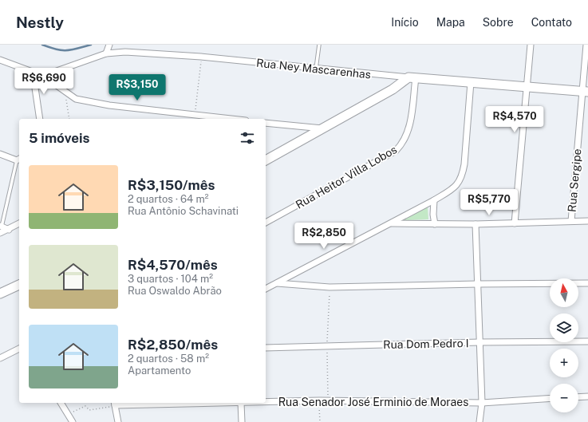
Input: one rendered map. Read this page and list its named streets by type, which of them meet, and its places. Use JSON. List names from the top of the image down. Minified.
{"streets":{"street":["Rua Ney Mascarenhas","Rua Heitor Villa Lobos","Rua Sergipe","Rua Dom Pedro I","Rua Senador José Erminio de Moraes"]},"crossings":[["Rua Ney Mascarenhas","Rua Heitor Villa Lobos"],["Rua Ney Mascarenhas","Rua Sergipe"]],"north":"top","page":{"header":"Nestly","nav":["Início","Mapa","Sobre","Contato"],"price":["R$6,690","R$3,150","R$4,570","R$5,770","R$2,850"],"heading":"5 imóveis","list":[{"name":"R$3,150/mês","note":"2 quartos · 64 m² · Rua Antônio Schavinati"},{"name":"R$4,570/mês","note":"3 quartos · 104 m² · Rua Oswaldo Abrão"},{"name":"R$2,850/mês","note":"2 quartos · 58 m² · Apartamento"}],"map_buttons":["+","−"]}}
